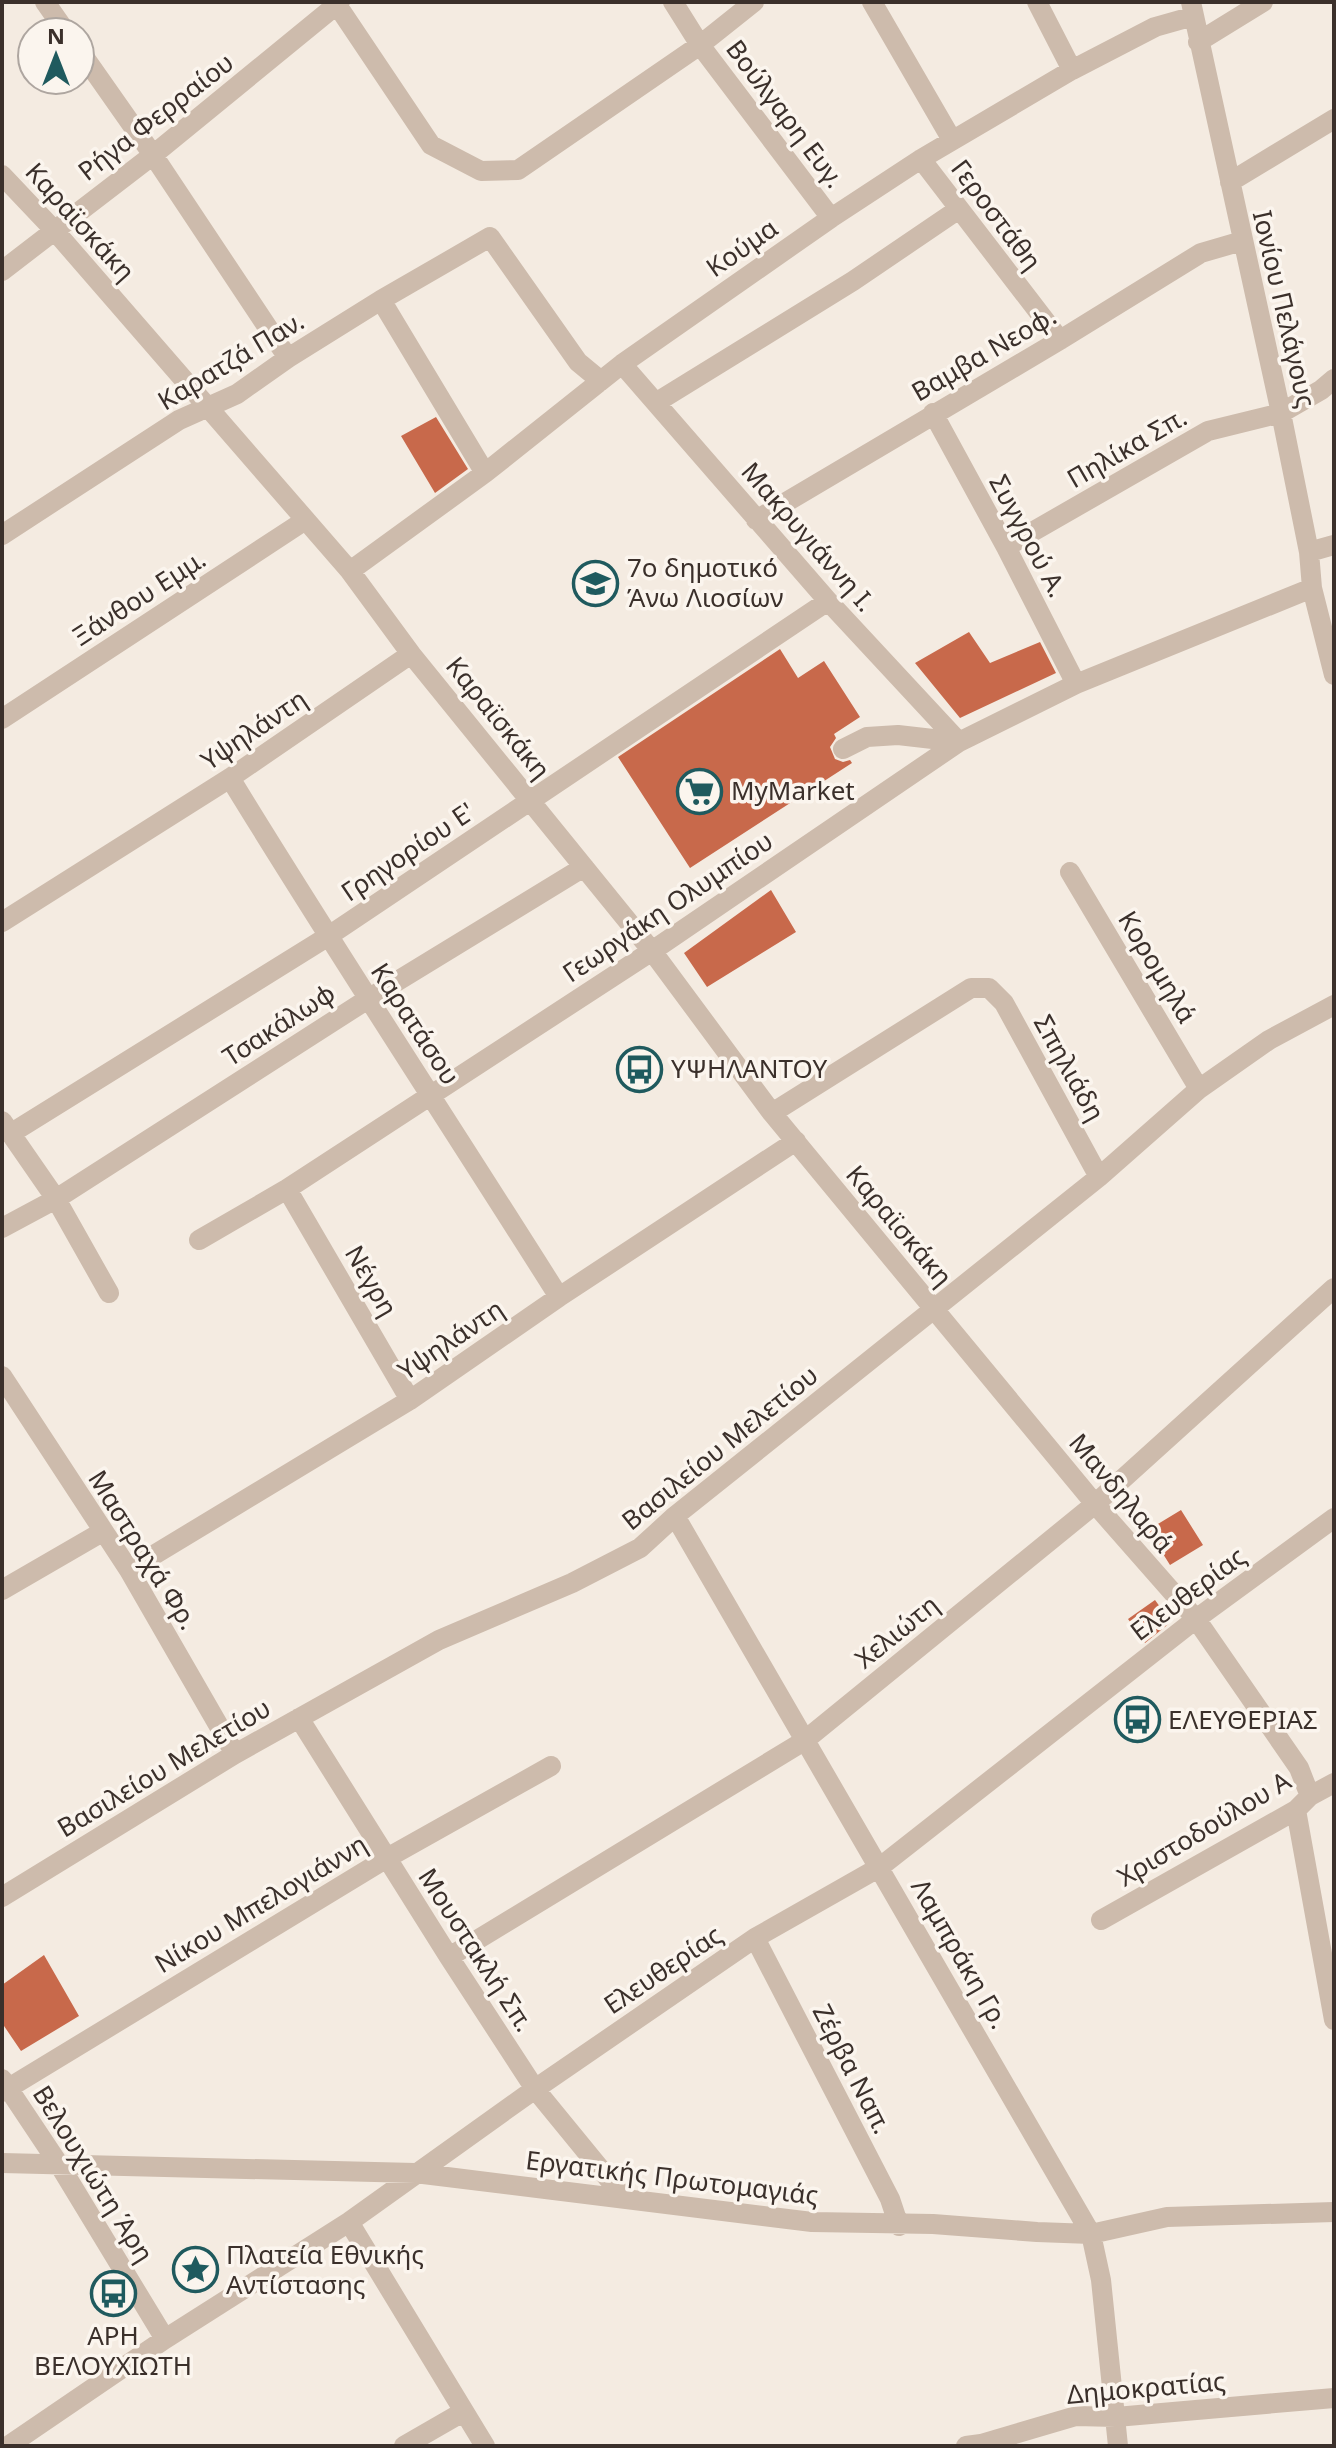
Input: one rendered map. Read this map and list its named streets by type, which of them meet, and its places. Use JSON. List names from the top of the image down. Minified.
{"streets":{"street":["Βούλγαρη Ευγ.","Ρήγα Φερραίου","Γεροστάθη","Καραϊσκάκη","Κούμα","Ιονίου Πελάγους","Βαμβα Νεοφ.","Καρατζά Παν.","Πηλίκα Σπ.","Συγγρού Α.","Μακρυγιάννη Ι.","Ξάνθου Εμμ.","Υψηλάντη","Γρηγορίου Ε'","Γεωργάκη Ολυμπίου","Κορομηλά","Καρατάσου","Τσακάλωφ","Σπηλιάδη","Νέγρη","Βασιλείου Μελετίου","Μανδηλαρά","Μαστραχά Φρ.","Ελευθερίας","Χελιώτη","Χριστοδούλου Α","Νίκου Μπελογιάννη","Μουστακλή Σπ.","Λαμπράκη Γρ.","Ζέρβα Ναπ.","Βελουχιώτη Άρη","Εργατικής Πρωτομαγιάς","Δημοκρατίας"]},"crossings":[["Βούλγαρη Ευγ.","Κούμα"],["Ρήγα Φερραίου","Καραϊσκάκη"],["Γεροστάθη","Κούμα"],["Γεροστάθη","Βαμβα Νεοφ."],["Καραϊσκάκη","Κούμα"],["Καραϊσκάκη","Καρατζά Παν."],["Καραϊσκάκη","Ξάνθου Εμμ."],["Καραϊσκάκη","Υψηλάντη"],["Καραϊσκάκη","Γρηγορίου Ε'"],["Καραϊσκάκη","Γεωργάκη Ολυμπίου"],["Καραϊσκάκη","Τσακάλωφ"],["Καραϊσκάκη","Σπηλιάδη"],["Καραϊσκάκη","Βασιλείου Μελετίου"],["Καραϊσκάκη","Μανδηλαρά"],["Κούμα","Ιονίου Πελάγους"],["Κούμα","Καρατζά Παν."],["Κούμα","Μακρυγιάννη Ι."],["Ιονίου Πελάγους","Βαμβα Νεοφ."],["Ιονίου Πελάγους","Πηλίκα Σπ."],["Ιονίου Πελάγους","Γεωργάκη Ολυμπίου"],["Βαμβα Νεοφ.","Συγγρού Α."],["Βαμβα Νεοφ.","Μακρυγιάννη Ι."],["Πηλίκα Σπ.","Συγγρού Α."],["Συγγρού Α.","Γεωργάκη Ολυμπίου"],["Μακρυγιάννη Ι.","Γρηγορίου Ε'"],["Μακρυγιάννη Ι.","Γεωργάκη Ολυμπίου"],["Υψηλάντη","Καρατάσου"],["Υψηλάντη","Νέγρη"],["Υψηλάντη","Μαστραχά Φρ."],["Γρηγορίου Ε'","Καρατάσου"],["Γεωργάκη Ολυμπίου","Καρατάσου"],["Γεωργάκη Ολυμπίου","Νέγρη"],["Κορομηλά","Βασιλείου Μελετίου"],["Καρατάσου","Τσακάλωφ"],["Σπηλιάδη","Βασιλείου Μελετίου"],["Βασιλείου Μελετίου","Μανδηλαρά"],["Βασιλείου Μελετίου","Μαστραχά Φρ."],["Βασιλείου Μελετίου","Μουστακλή Σπ."],["Βασιλείου Μελετίου","Λαμπράκη Γρ."],["Μανδηλαρά","Ελευθερίας"],["Μανδηλαρά","Χελιώτη"],["Μανδηλαρά","Χριστοδούλου Α"],["Ελευθερίας","Μουστακλή Σπ."],["Ελευθερίας","Λαμπράκη Γρ."],["Ελευθερίας","Ζέρβα Ναπ."],["Ελευθερίας","Βελουχιώτη Άρη"],["Ελευθερίας","Εργατικής Πρωτομαγιάς"],["Χελιώτη","Μουστακλή Σπ."],["Χελιώτη","Λαμπράκη Γρ."],["Νίκου Μπελογιάννη","Μουστακλή Σπ."],["Νίκου Μπελογιάννη","Βελουχιώτη Άρη"],["Μουστακλή Σπ.","Εργατικής Πρωτομαγιάς"],["Λαμπράκη Γρ.","Εργατικής Πρωτομαγιάς"],["Λαμπράκη Γρ.","Δημοκρατίας"],["Ζέρβα Ναπ.","Εργατικής Πρωτομαγιάς"],["Βελουχιώτη Άρη","Εργατικής Πρωτομαγιάς"]],"places":{"school or university":["7ο δημοτικό Άνω Λιοσίων"],"supermarket":["MyMarket"],"bus stop":["ΥΨΗΛΑΝΤΟΥ","ΕΛΕΥΘΕΡΙΑΣ","ΑΡΗ ΒΕΛΟΥΧΙΩΤΗ"],"place":["Πλατεία Εθνικής Αντίστασης"]},"north":"top"}
